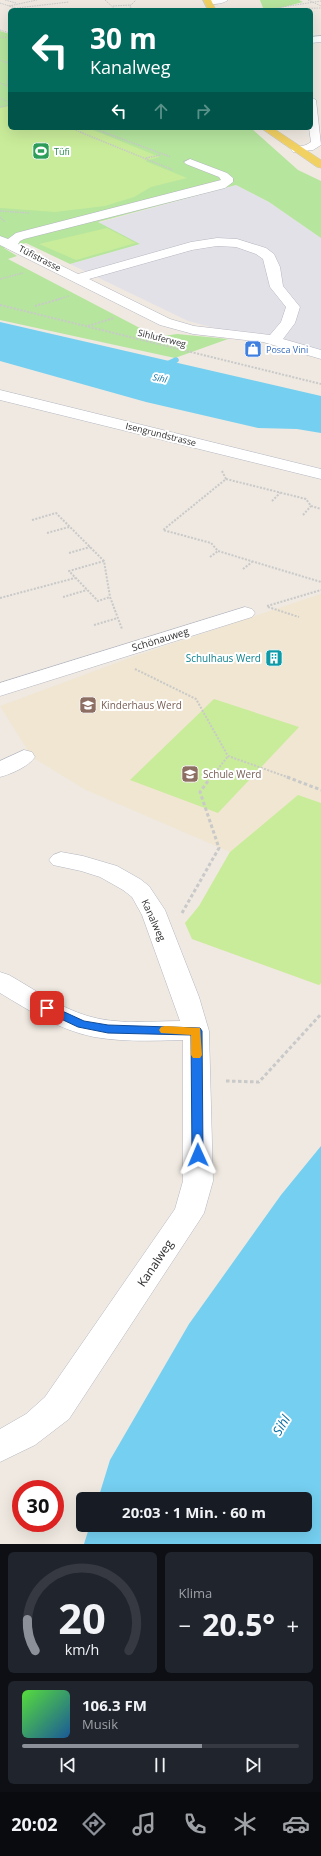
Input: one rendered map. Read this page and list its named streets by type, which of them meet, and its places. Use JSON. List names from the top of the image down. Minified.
{"streets":{"street":["Tüfistrasse","Isengrundstrasse","Schönauweg","Kanalweg"],"path":["Sihluferweg"]},"water":["Sihl"],"places":{"sports":["Tüfi"],"shop":["Posca Vini"],"building":["Schulhaus Werd"],"school or university":["Kinderhaus Werd","Schule Werd"]},"page":{"turn":["30 m","Kanalweg"],"limit":"30","trip":"20:03 · 1 Min. · 60 m","tile":"Klima","heat":["−","20.5°","+"],"song":["106.3 FM","Musik"],"tabs":"20:02","gauge":["20","km/h"]}}
